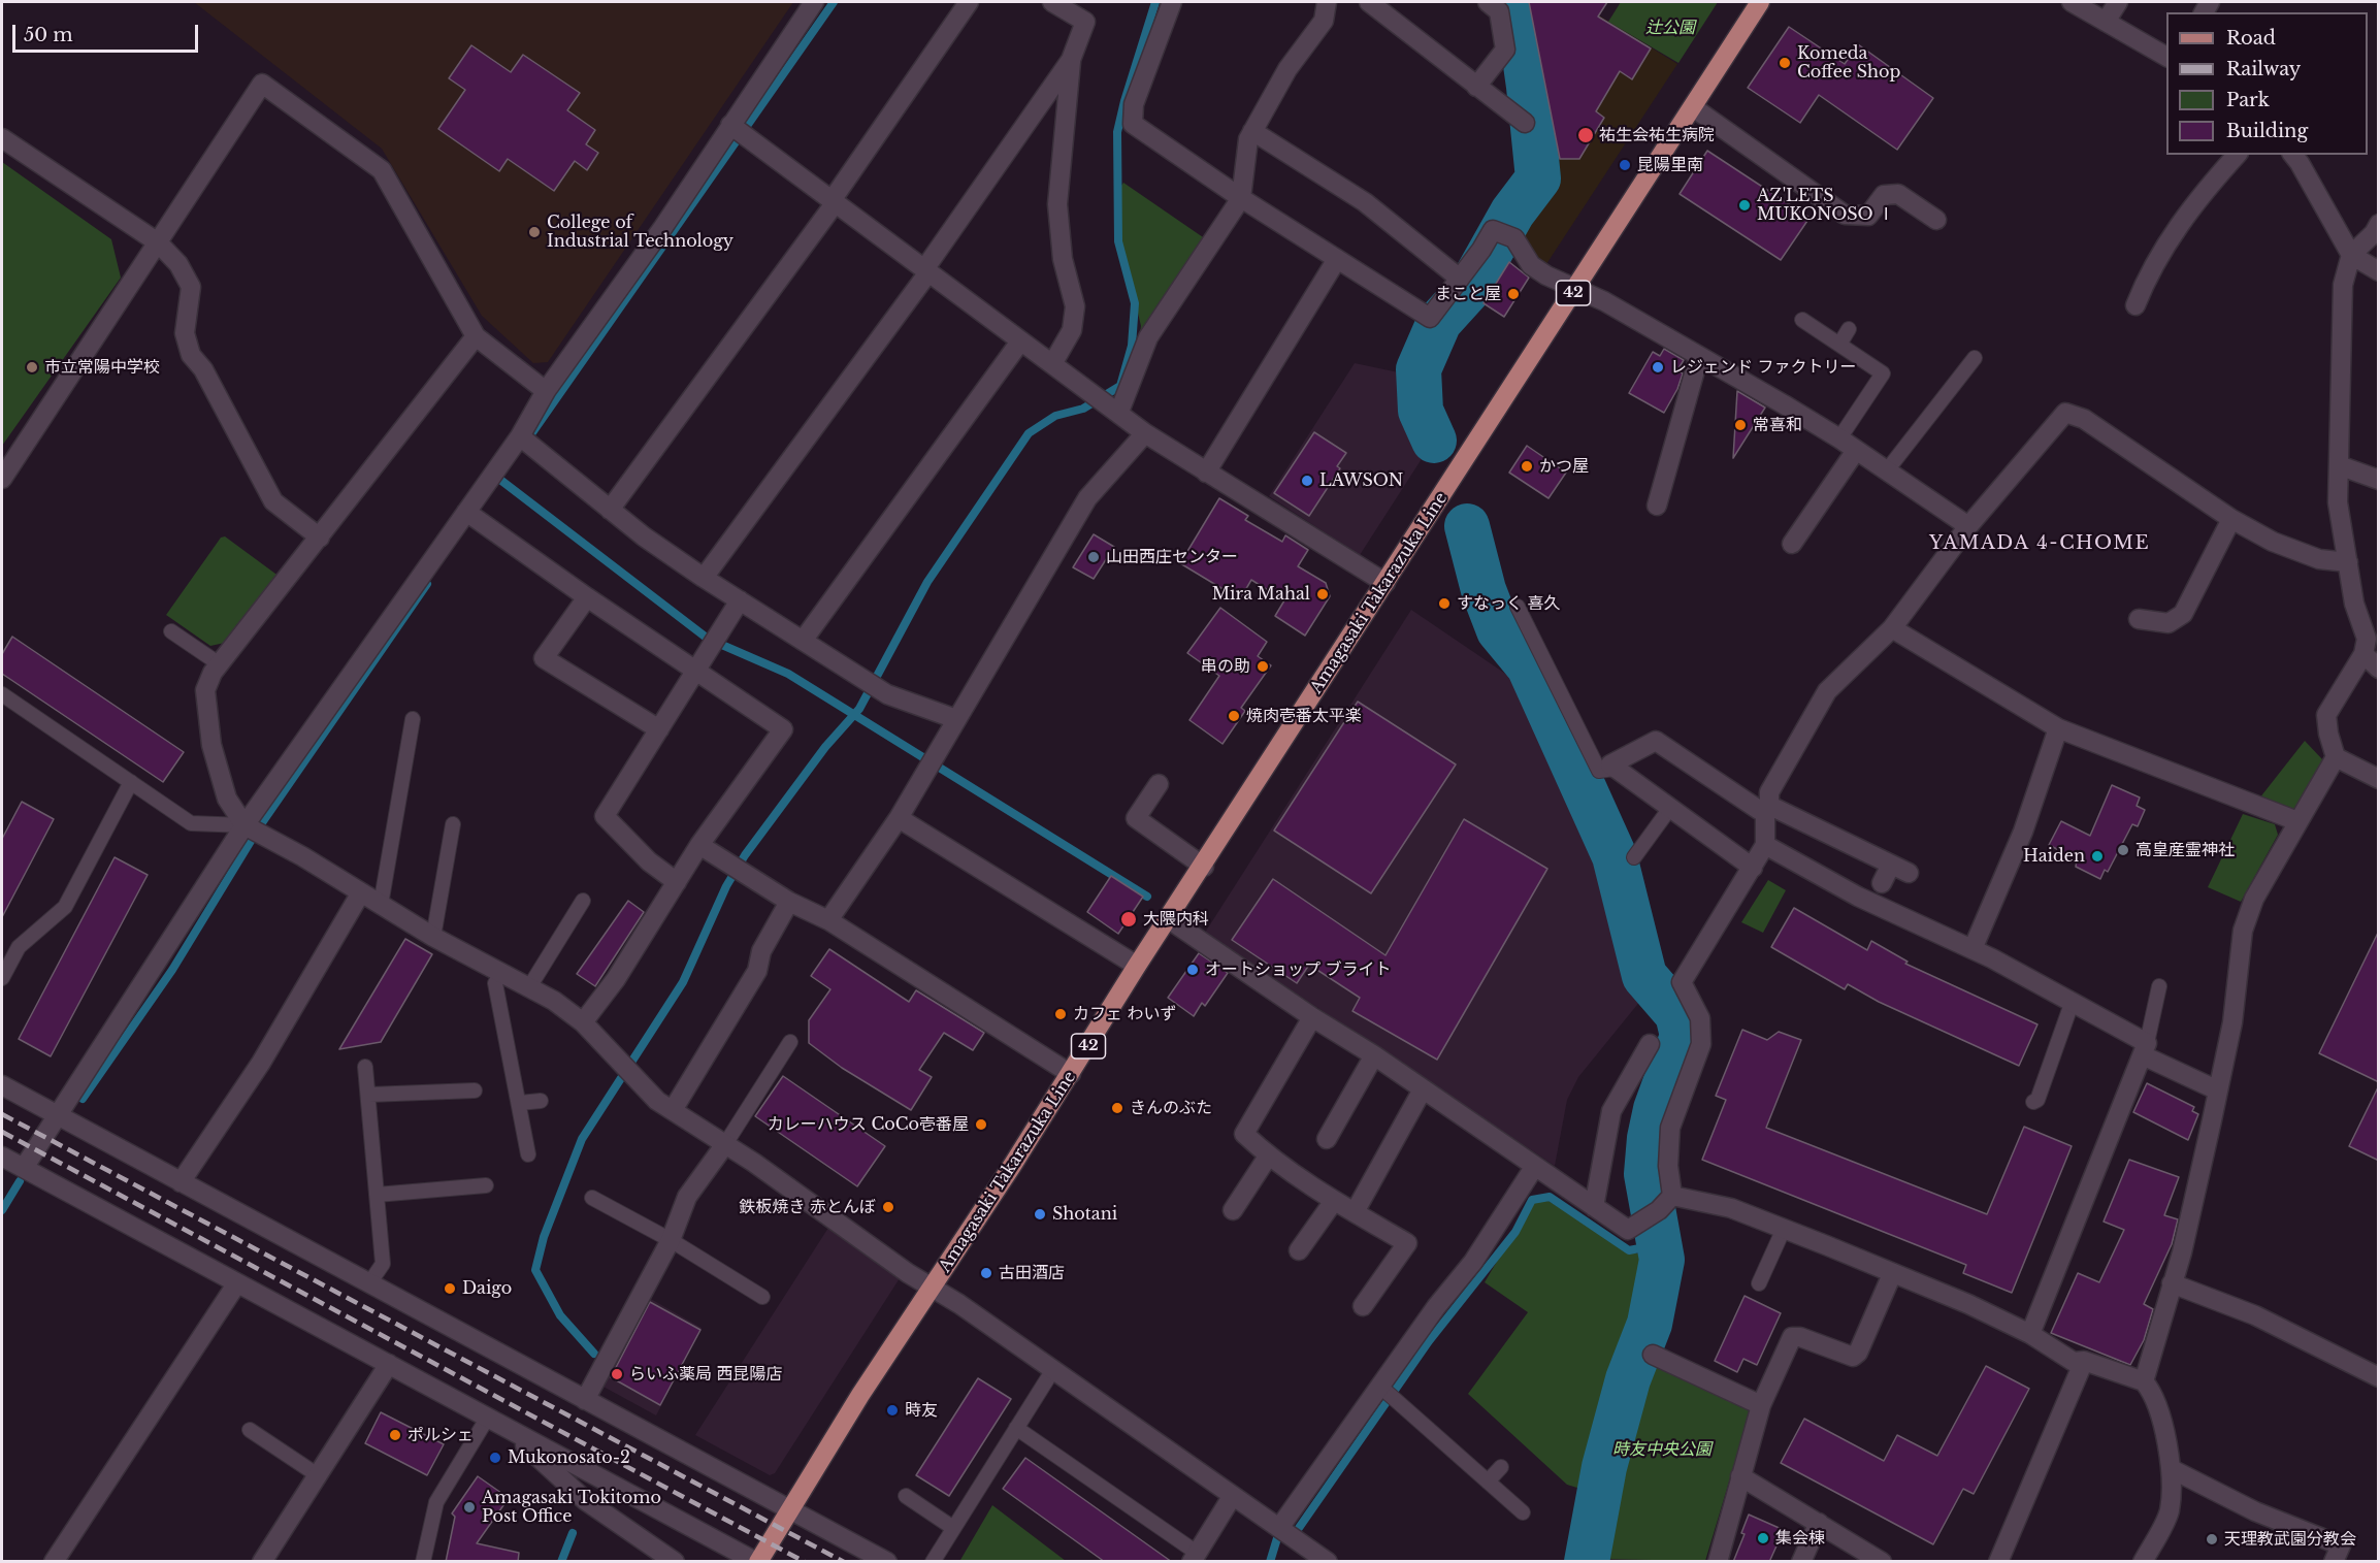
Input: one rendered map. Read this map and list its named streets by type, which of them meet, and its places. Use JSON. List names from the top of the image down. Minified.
{"streets":{"main road":["42","Amagasaki Takarazuka Line"]},"districts":["YAMADA 4-CHOME"],"parks":["辻公園","時友中央公園"],"places":["Komeda Coffee Shop","祐生会祐生病院","昆陽里南","AZ'LETS MUKONOSO Ⅰ","College of Industrial Technology","まこと屋","市立常陽中学校","レジェンド ファクトリー","常喜和","かつ屋","LAWSON","山田西庄センター","Mira Mahal","すなっく 喜久","串の助","焼肉壱番太平楽","高皇産霊神社","Haiden","大隈内科","オートショップ ブライト","カフェ わいず","きんのぶた","カレーハウス CoCo壱番屋","鉄板焼き 赤とんぼ","Shotani","古田酒店","Daigo","らいふ薬局 西昆陽店","時友","ポルシェ","Mukonosato-2","Amagasaki Tokitomo Post Office","集会棟","天理教武園分教会"],"legend":["Road","Railway","Park","Building"],"scale_bar":"50 m"}
